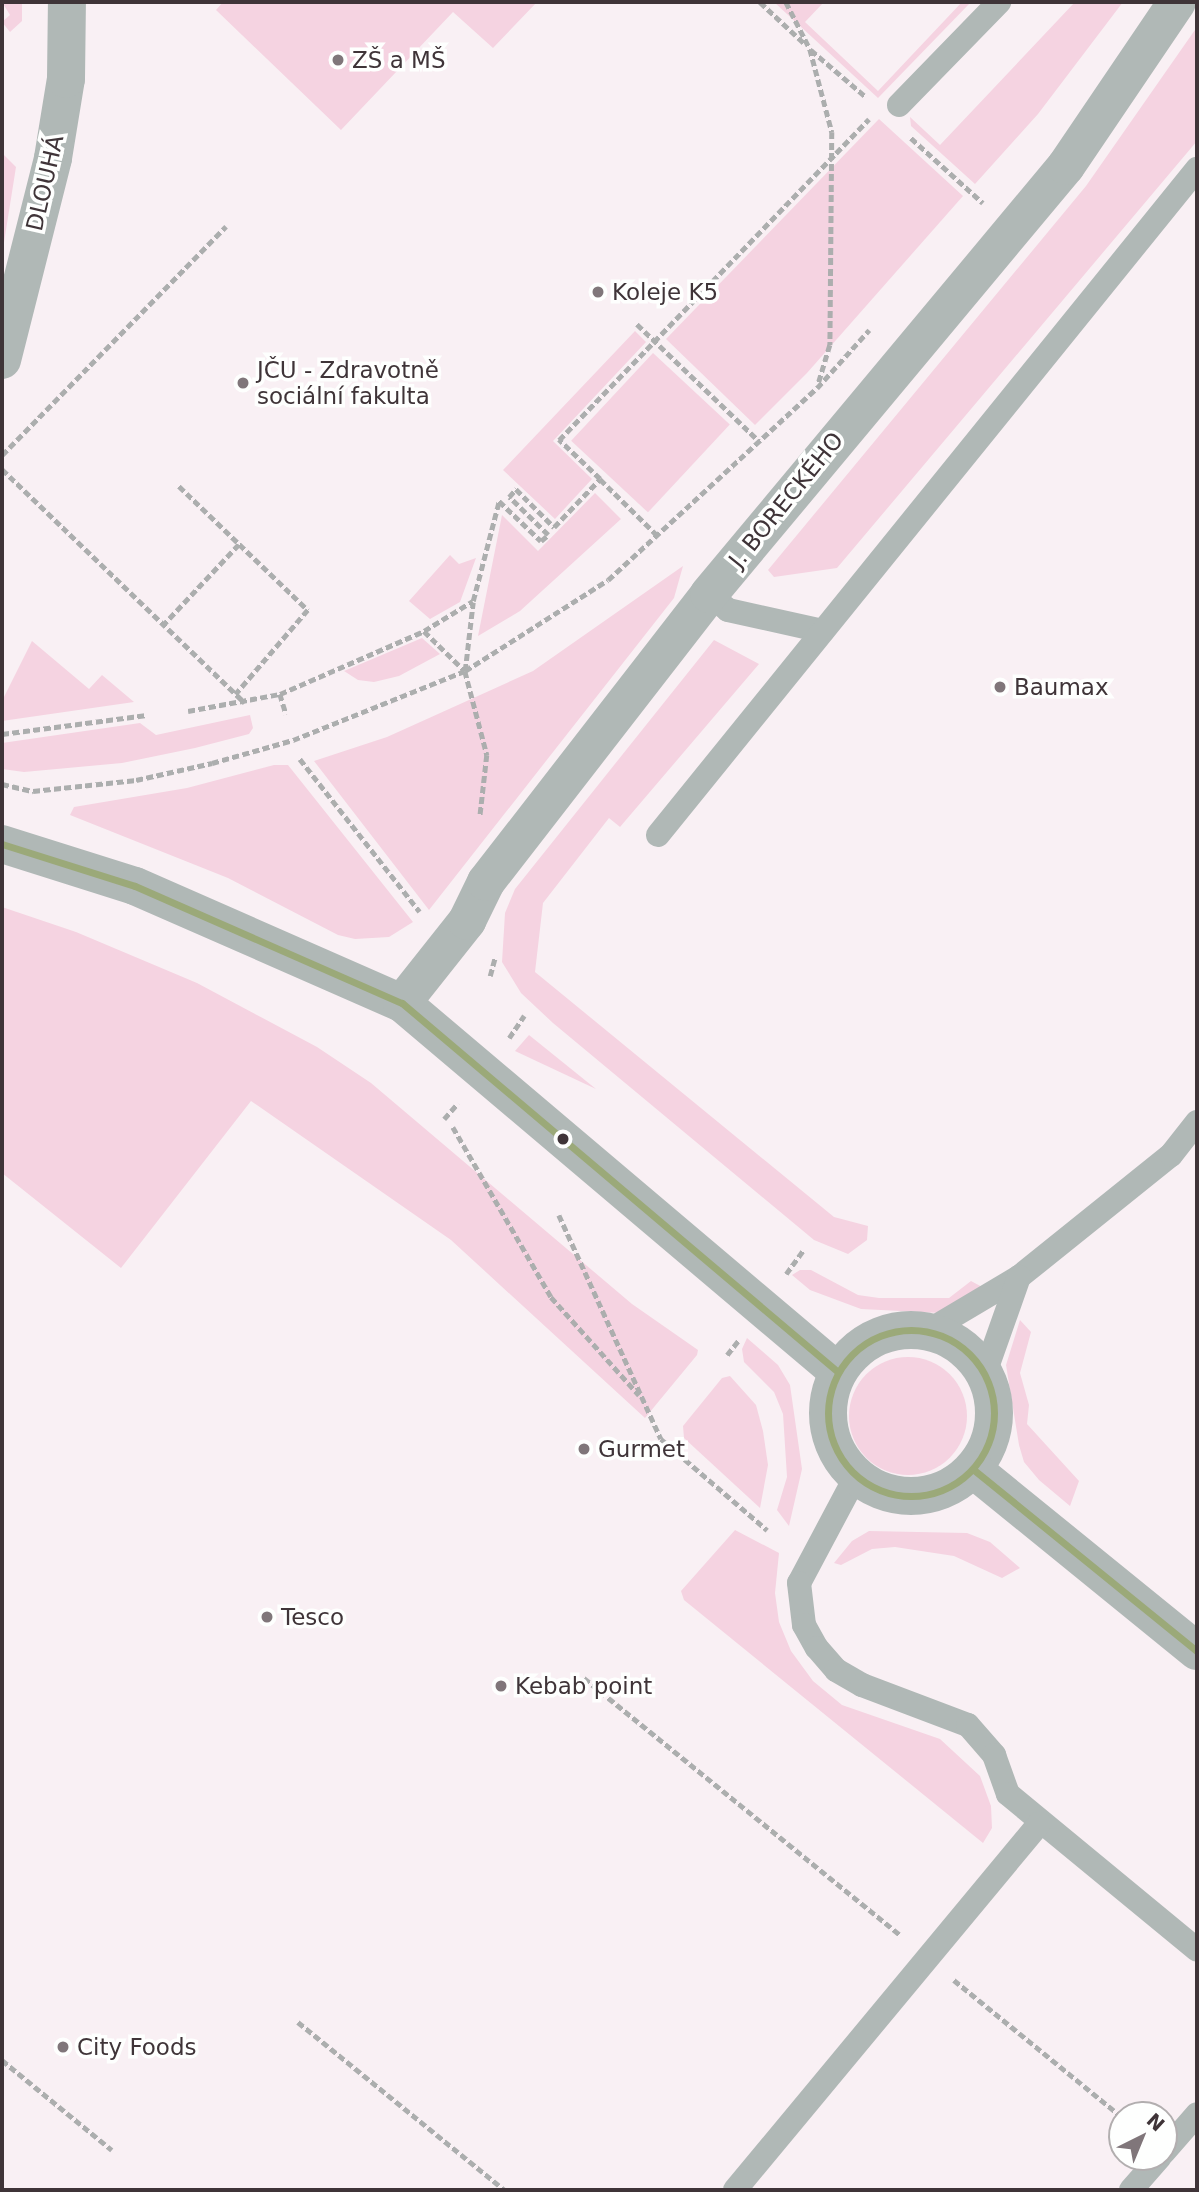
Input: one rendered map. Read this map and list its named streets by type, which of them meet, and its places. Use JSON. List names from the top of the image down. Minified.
{"streets":{"street":["DLOUHÁ","J. BORECKÉHO"]},"places":["ZŠ a MŠ","Koleje K5","JČU - Zdravotně sociální fakulta","Baumax","Gurmet","Tesco","Kebab point","City Foods"],"north":"top right"}
